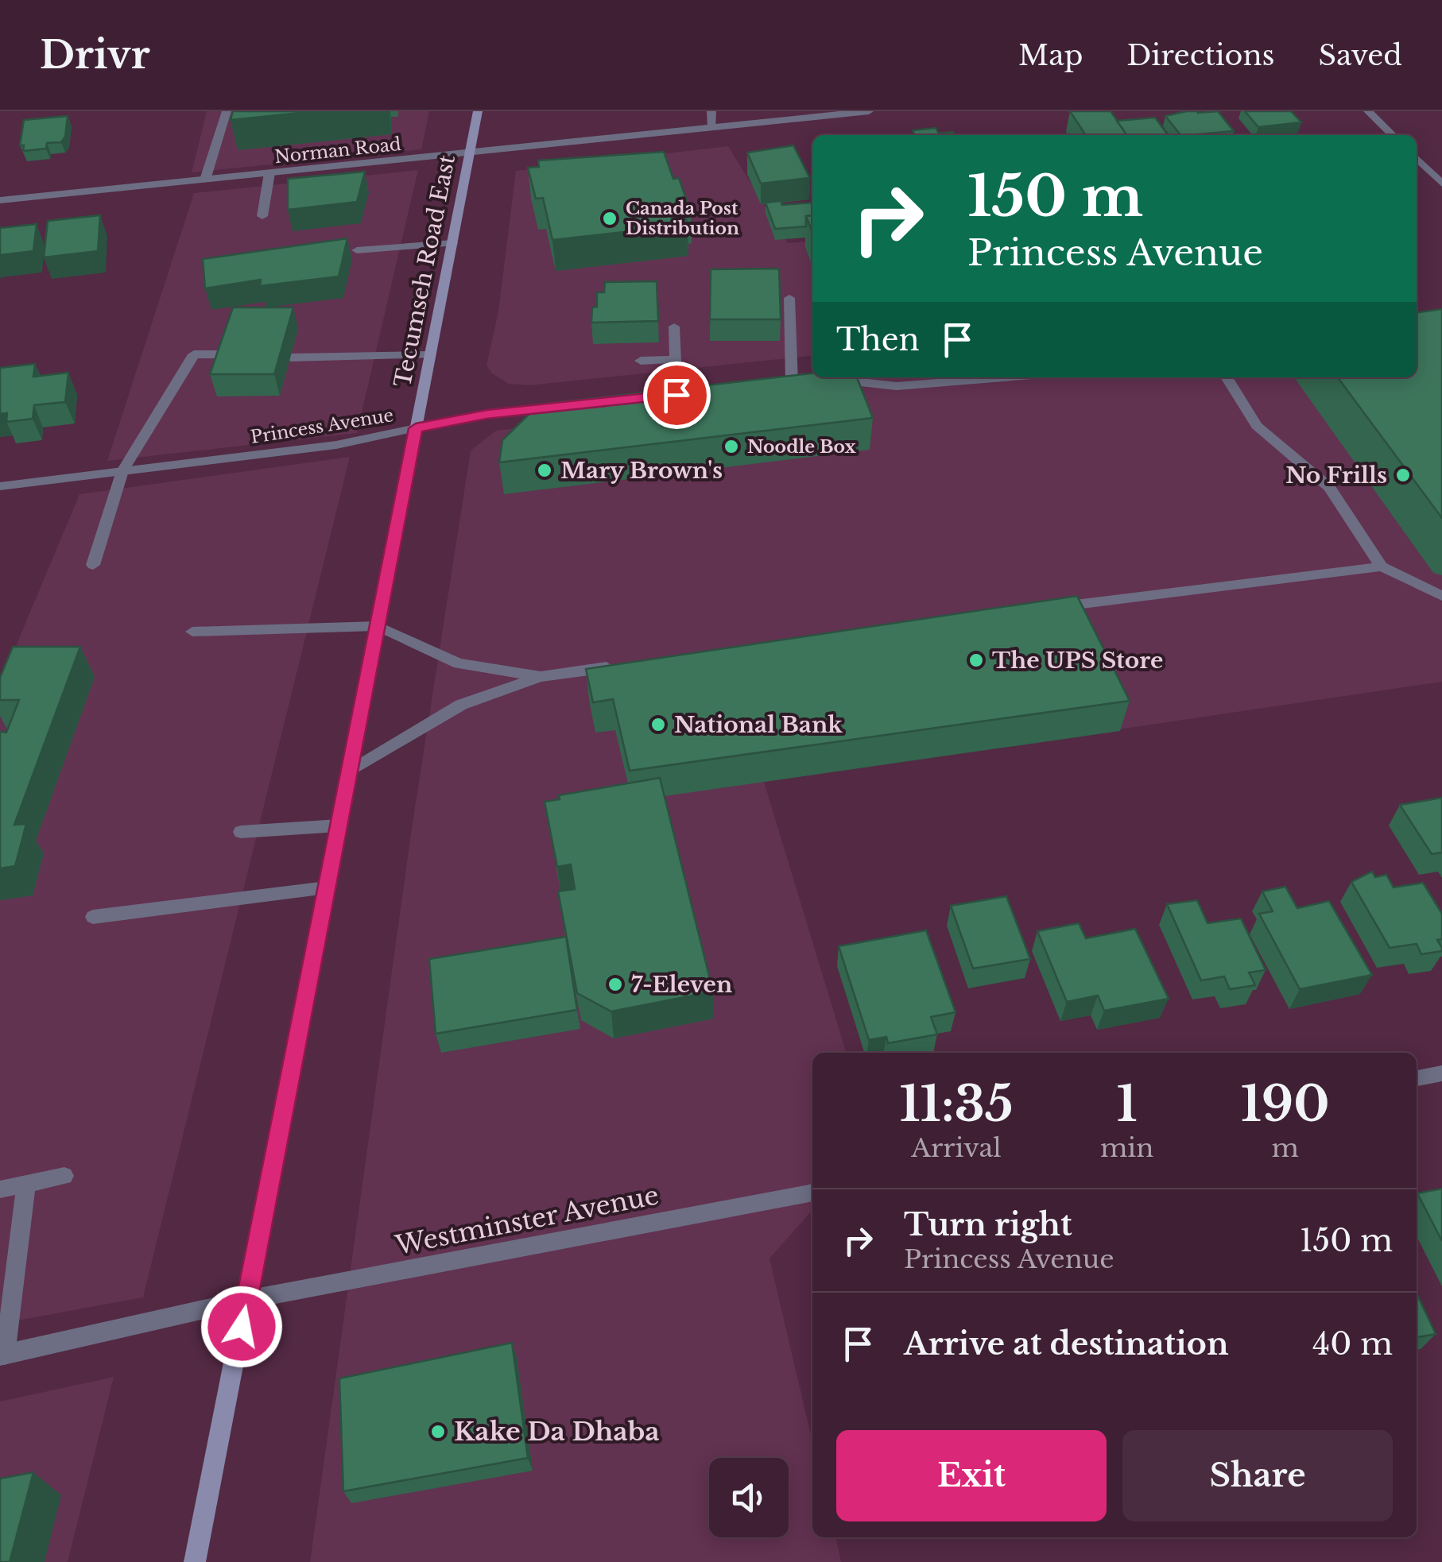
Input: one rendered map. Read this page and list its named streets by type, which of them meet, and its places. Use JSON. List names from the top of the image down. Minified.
{"streets":{"main road":["Tecumseh Road East"],"street":["Norman Road","Princess Avenue","Westminster Avenue"]},"crossings":[["Norman Road","Tecumseh Road East"],["Tecumseh Road East","Princess Avenue"],["Tecumseh Road East","Westminster Avenue"]],"places":["Canada Post Distribution","Noodle Box","Mary Brown's","No Frills","The UPS Store","National Bank","7-Eleven","Kake Da Dhaba"],"page":{"header":"Drivr","nav":["Map","Directions","Saved"],"turn":["150 m","Princess Avenue"],"then":"Then","eta":["11:35","Arrival","1","min","190","m"],"list":[{"name":"Turn right","note":"Princess Avenue","value":"150 m"},{"name":"Arrive at destination","value":"40 m"}],"buttons":["Exit","Share"]}}
